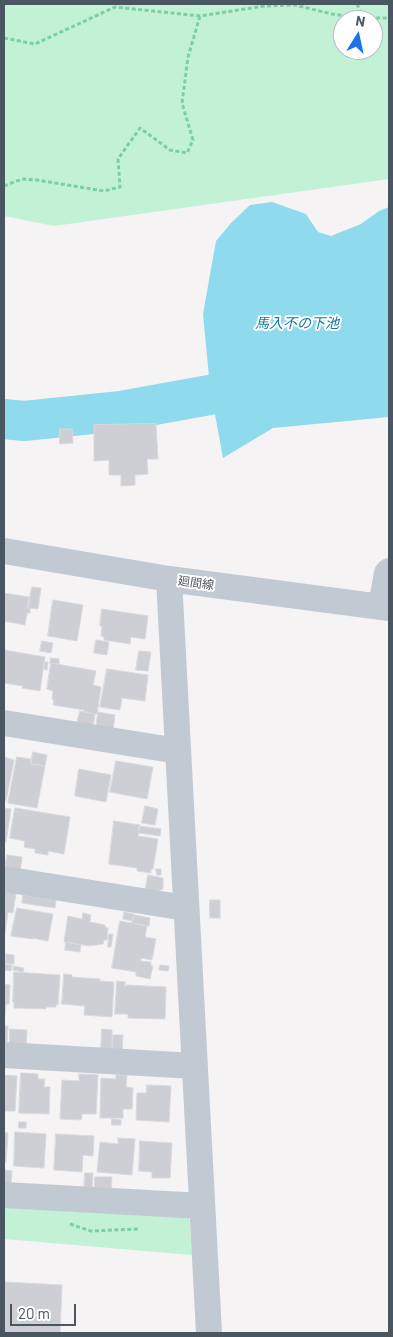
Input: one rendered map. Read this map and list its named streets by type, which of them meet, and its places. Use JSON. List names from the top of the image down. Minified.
{"streets":{"street":["廻間線"]},"water":["馬入不の下池"],"scale_bar":"20 m","north":"top"}
